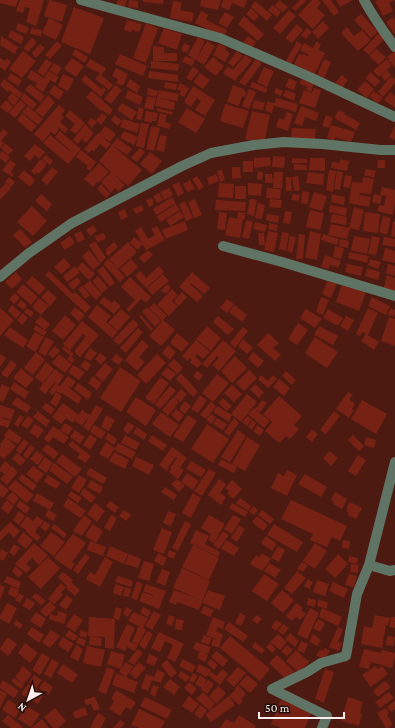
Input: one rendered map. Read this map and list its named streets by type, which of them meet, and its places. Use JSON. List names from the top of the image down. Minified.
{"scale_bar":"50 m","north":"bottom left"}
